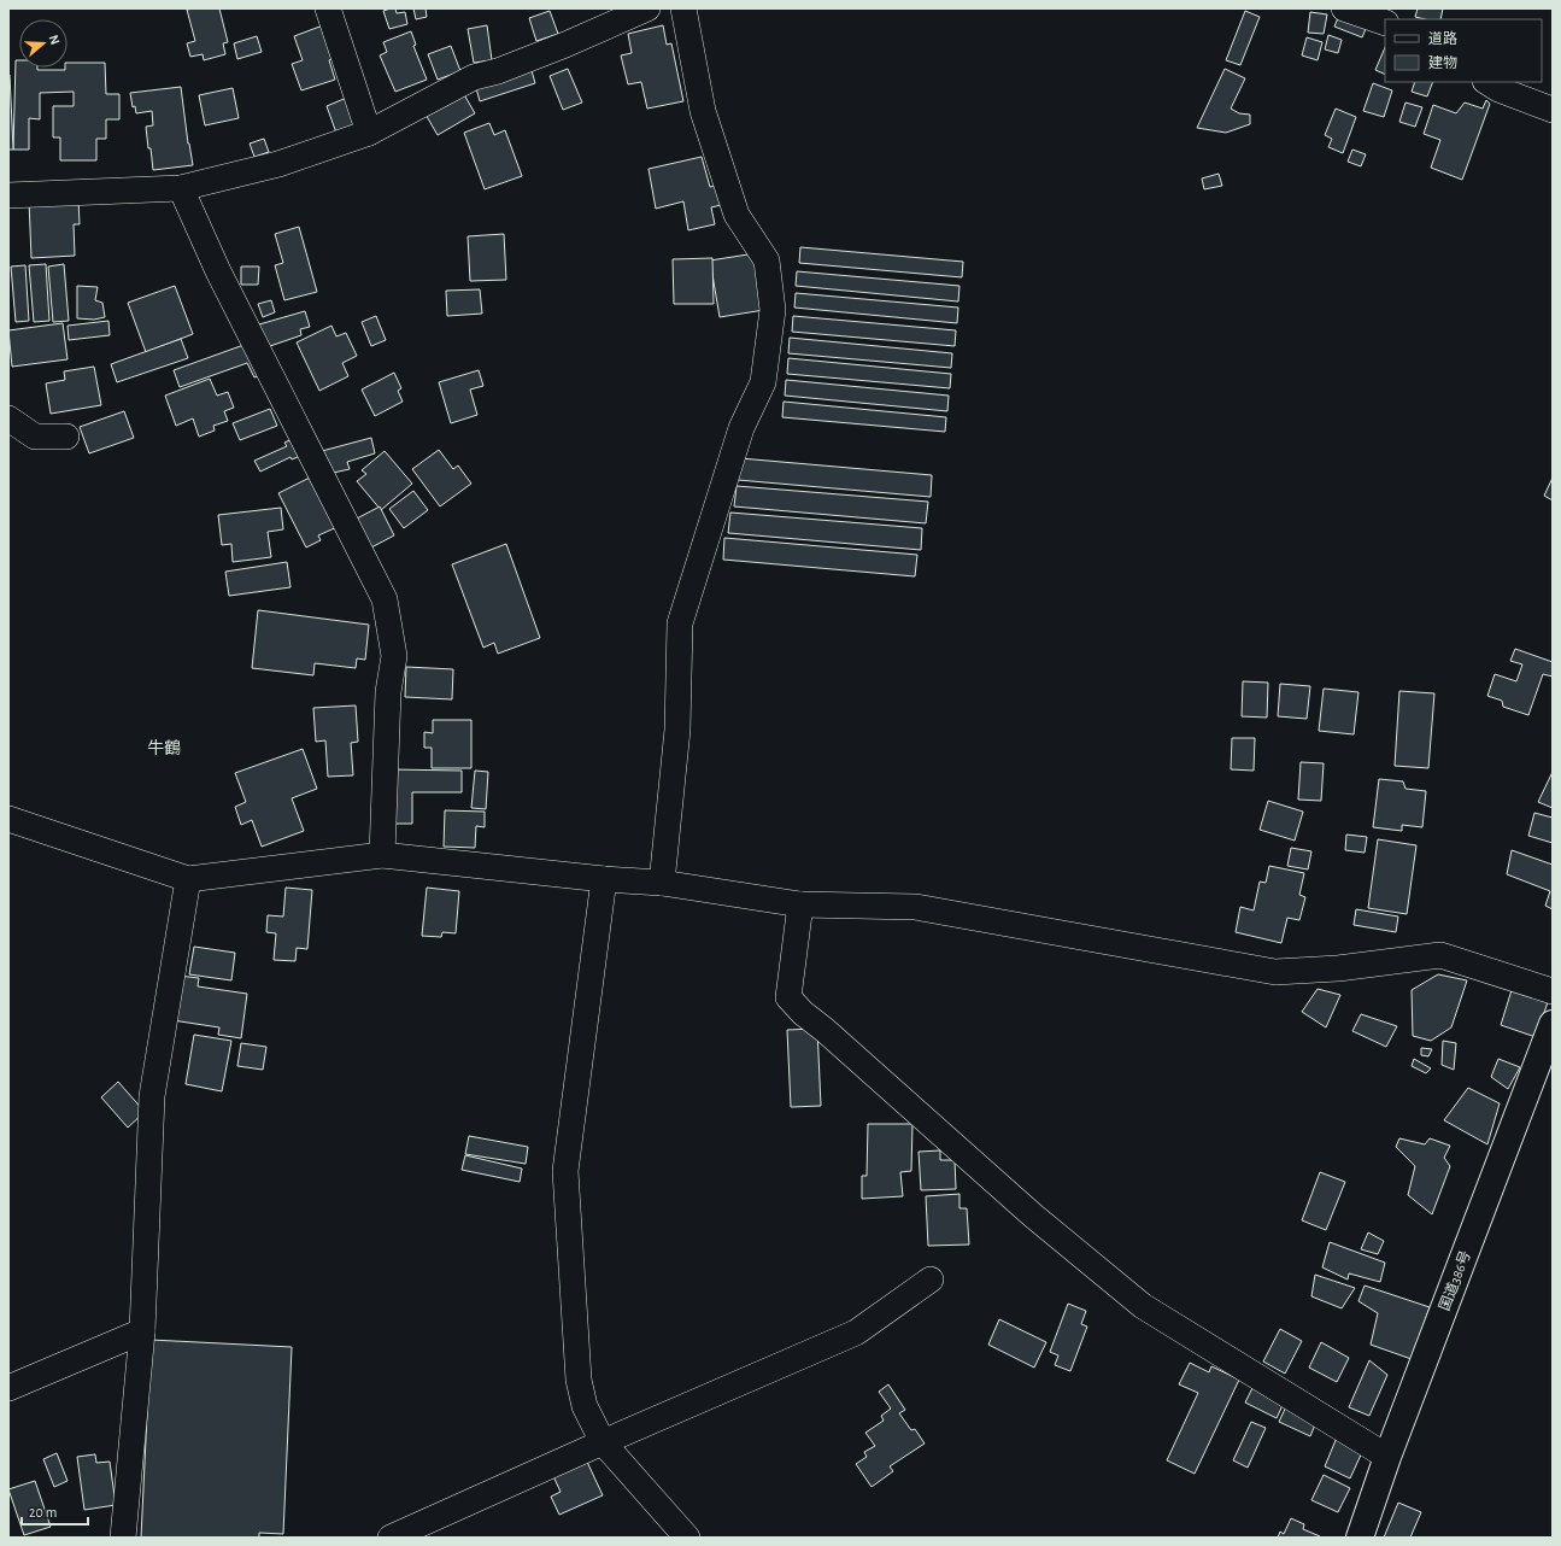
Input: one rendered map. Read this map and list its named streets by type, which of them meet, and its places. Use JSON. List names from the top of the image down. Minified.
{"streets":{"highway":["国道386号"]},"districts":["牛鶴"],"legend":["道路","建物"],"scale_bar":"20 m","north":"right"}
